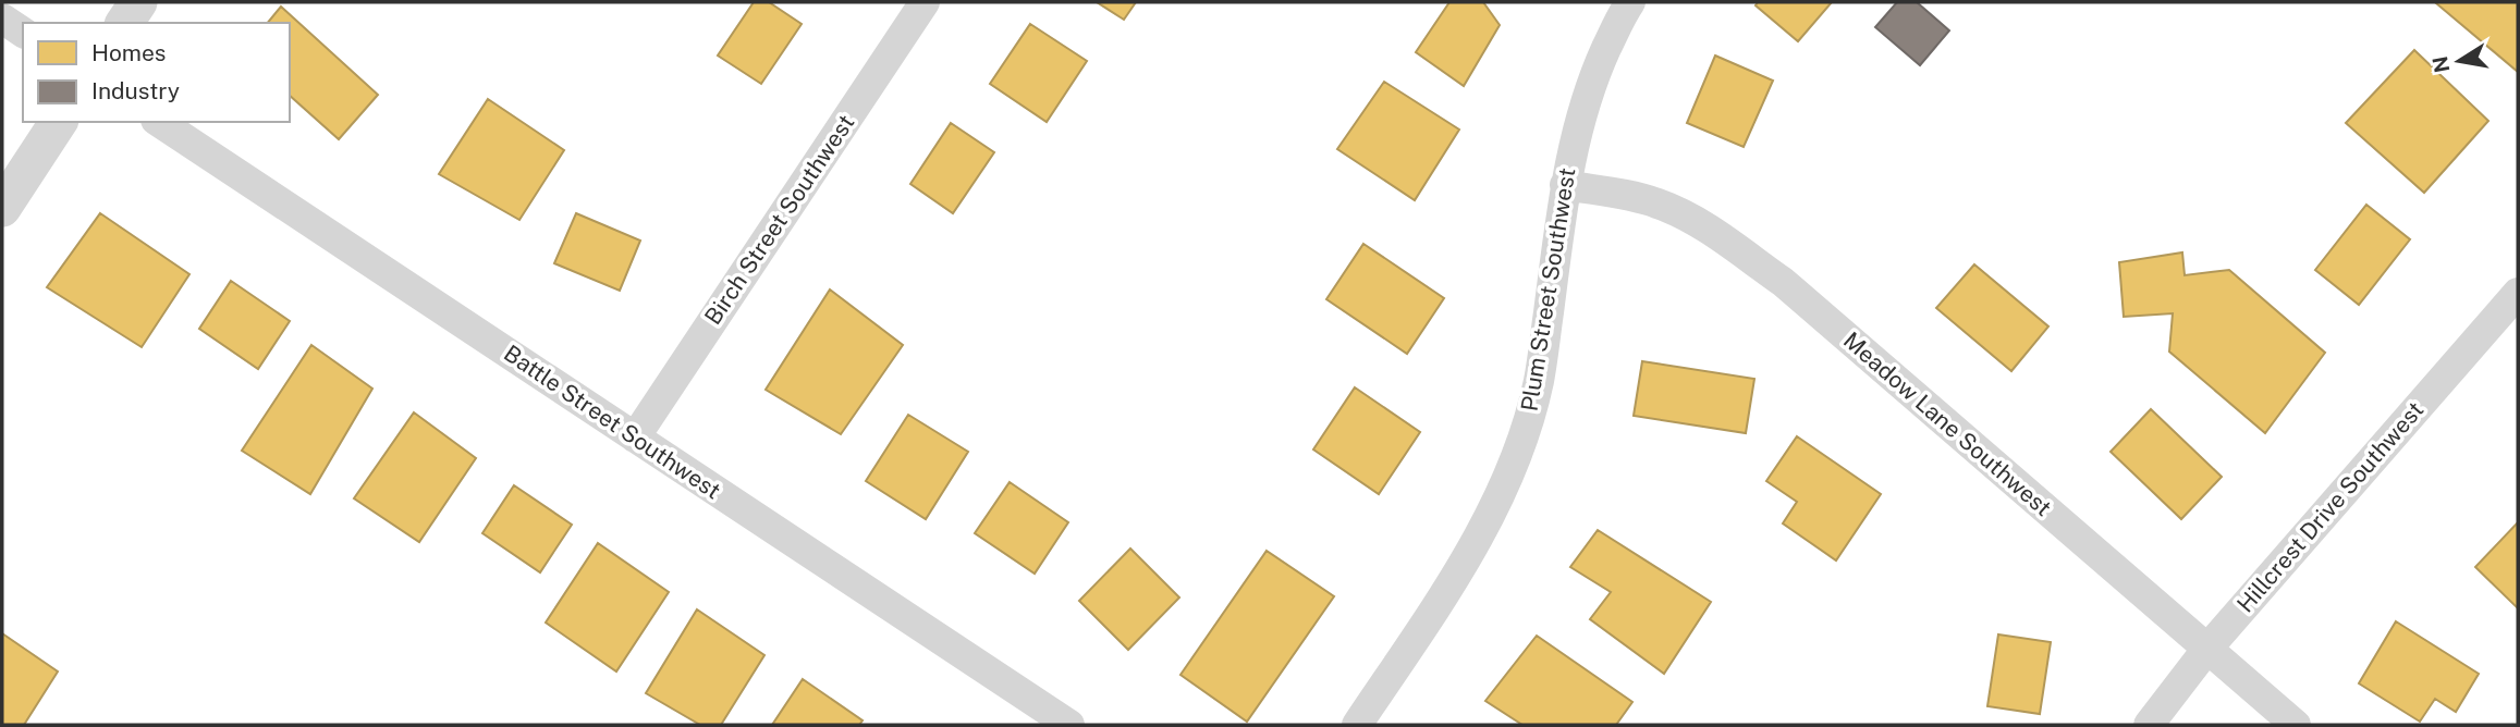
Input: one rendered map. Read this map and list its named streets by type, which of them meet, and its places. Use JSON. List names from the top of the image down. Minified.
{"streets":{"street":["Birch Street Southwest","Plum Street Southwest","Battle Street Southwest","Meadow Lane Southwest","Hillcrest Drive Southwest"]},"crossings":[["Birch Street Southwest","Battle Street Southwest"],["Plum Street Southwest","Meadow Lane Southwest"],["Meadow Lane Southwest","Hillcrest Drive Southwest"]],"legend":["Homes","Industry"],"north":"left"}
